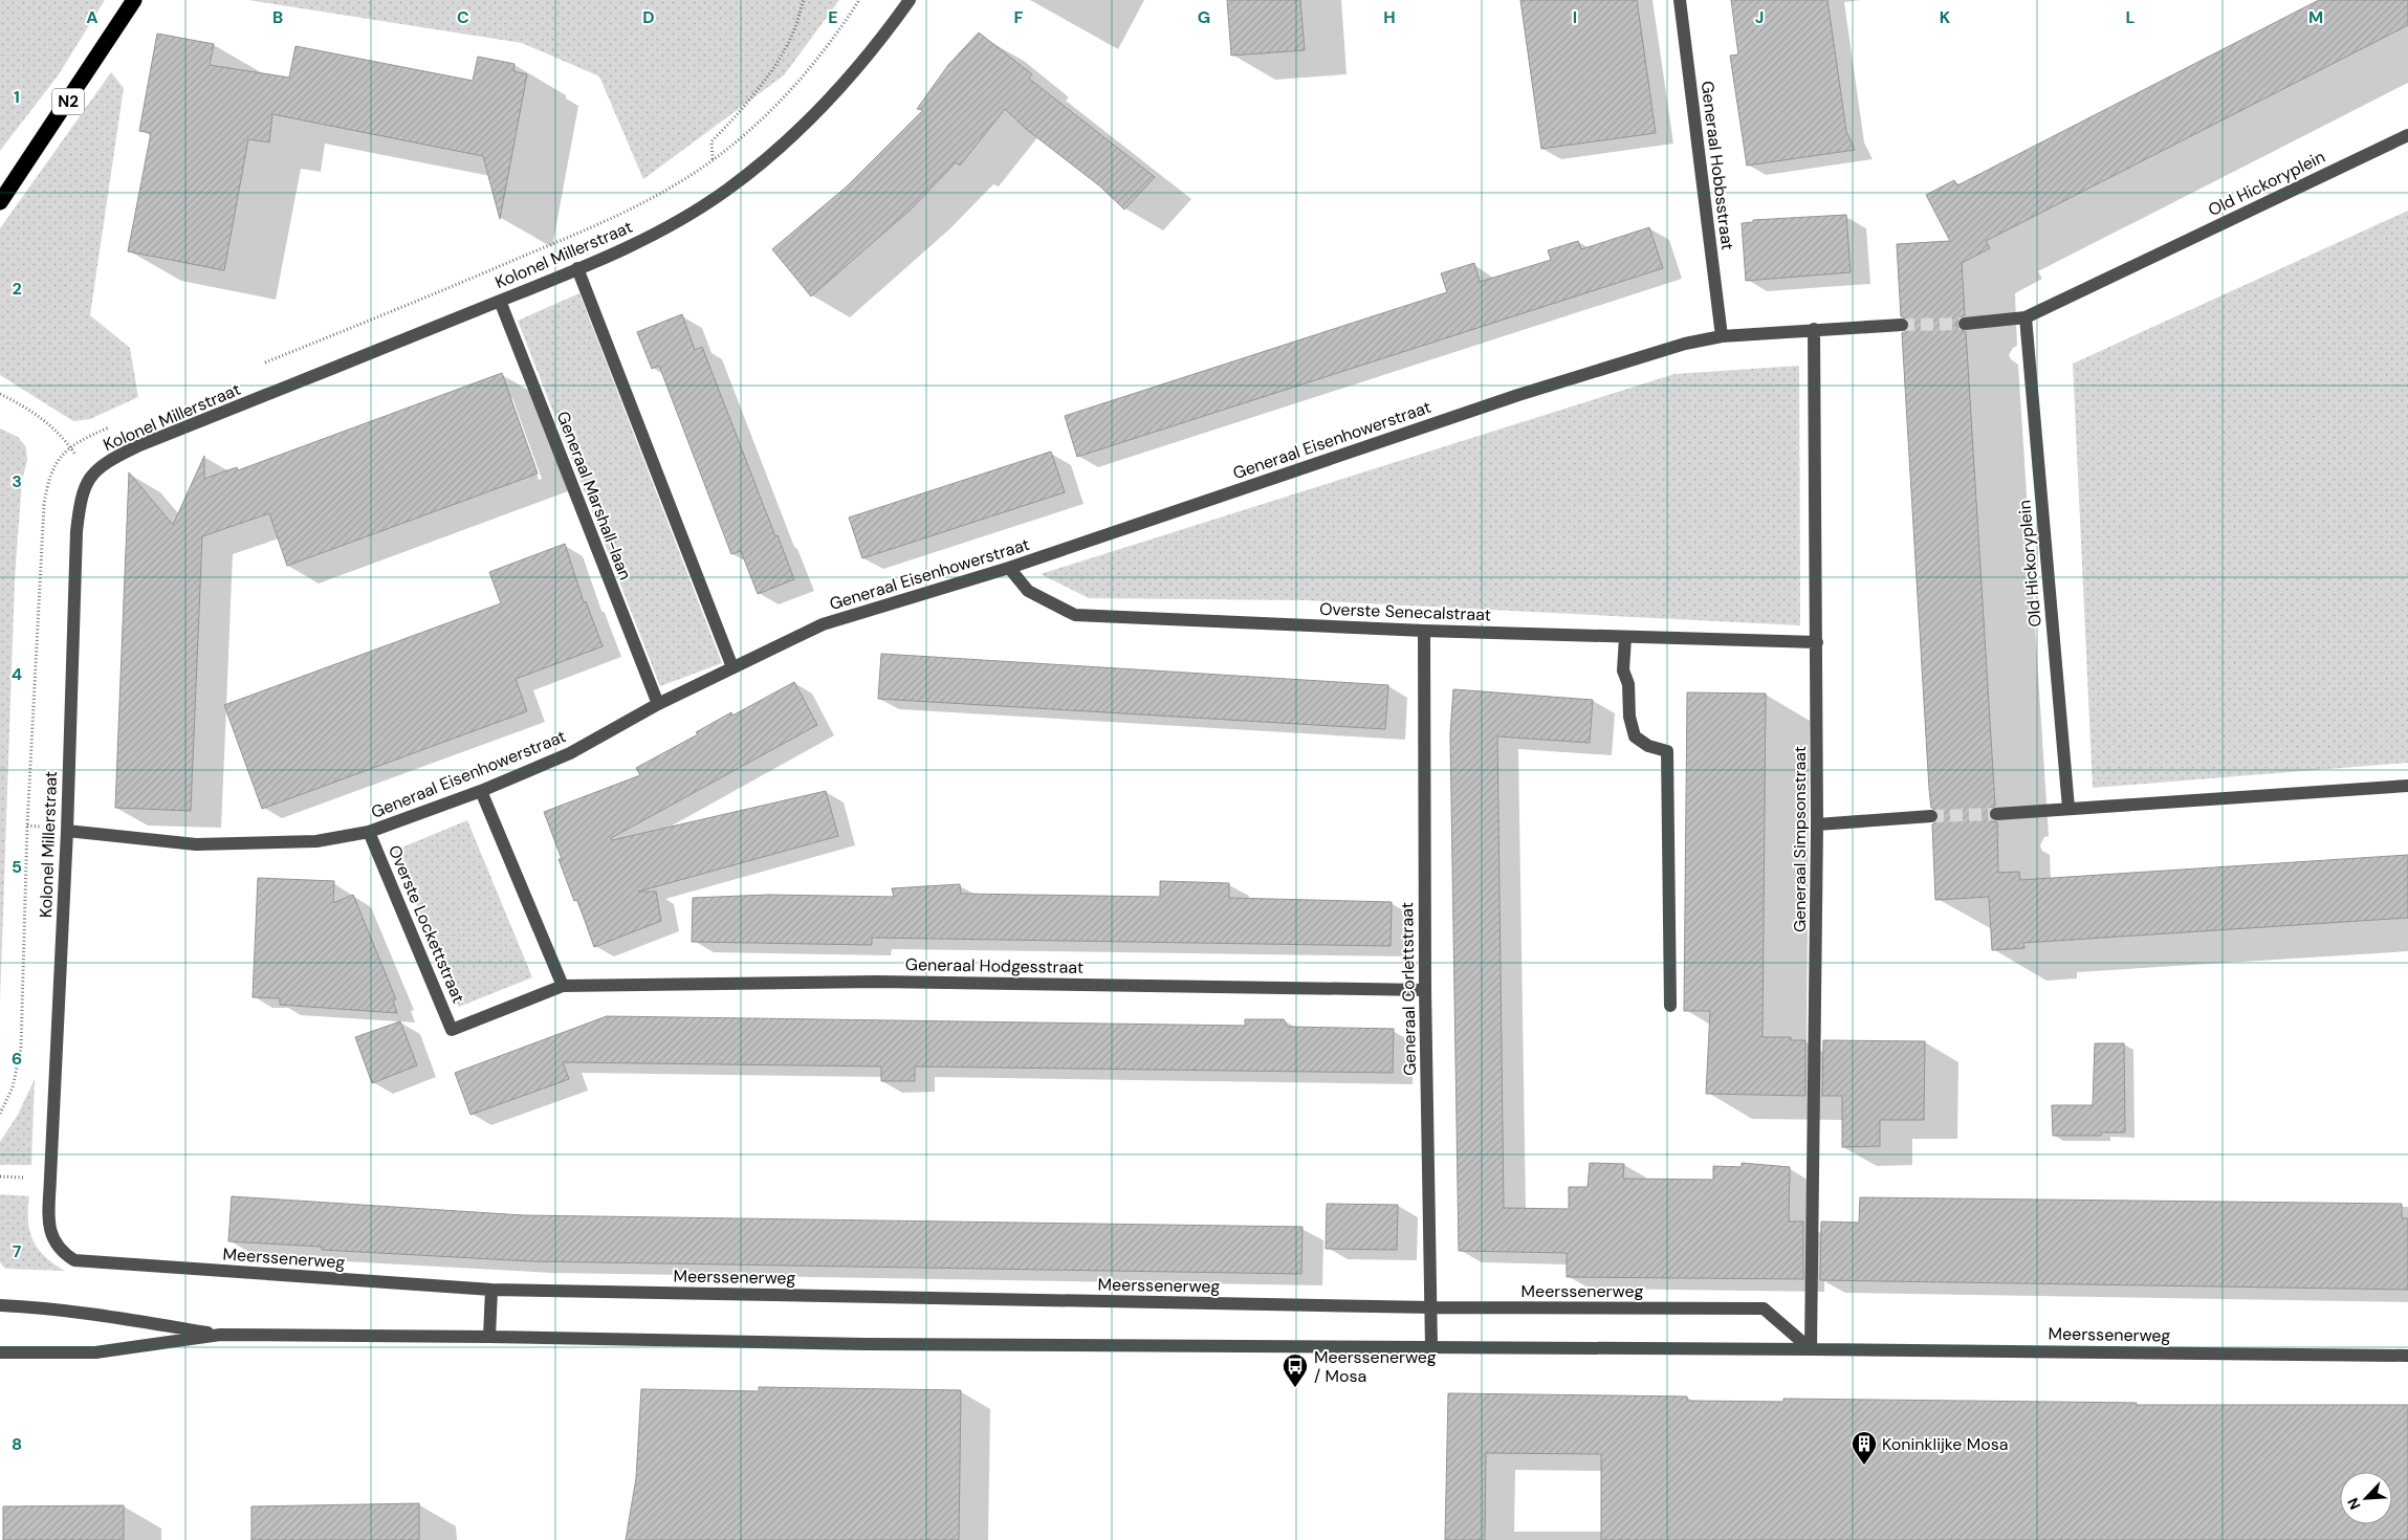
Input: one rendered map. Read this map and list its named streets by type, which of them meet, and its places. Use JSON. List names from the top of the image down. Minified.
{"streets":{"highway":["N2"],"street":["Generaal Hobbsstraat","Old Hickoryplein","Kolonel Millerstraat","Generaal Eisenhowerstraat","Generaal Marshall-laan","Overste Senecalstraat","Generaal Simpsonstraat","Overste Lockettstraat","Generaal Hodgesstraat","Generaal Corlettstraat","Meerssenerweg"]},"crossings":[["Generaal Hobbsstraat","Generaal Eisenhowerstraat"],["Kolonel Millerstraat","Generaal Eisenhowerstraat"],["Kolonel Millerstraat","Generaal Marshall-laan"],["Kolonel Millerstraat","Meerssenerweg"],["Generaal Eisenhowerstraat","Generaal Marshall-laan"],["Generaal Eisenhowerstraat","Overste Senecalstraat"],["Generaal Eisenhowerstraat","Generaal Simpsonstraat"],["Generaal Eisenhowerstraat","Overste Lockettstraat"],["Overste Senecalstraat","Generaal Simpsonstraat"],["Overste Senecalstraat","Generaal Corlettstraat"],["Generaal Simpsonstraat","Meerssenerweg"],["Overste Lockettstraat","Generaal Hodgesstraat"],["Generaal Hodgesstraat","Generaal Corlettstraat"],["Generaal Corlettstraat","Meerssenerweg"]],"places":{"bus stop":["Meerssenerweg / Mosa"],"building":["Koninklijke Mosa"]},"north":"bottom left","grid":{"columns":["A","B","C","D","E","F","G","H","I","J","K","L","M"],"rows":["1","2","3","4","5","6","7","8"]}}
